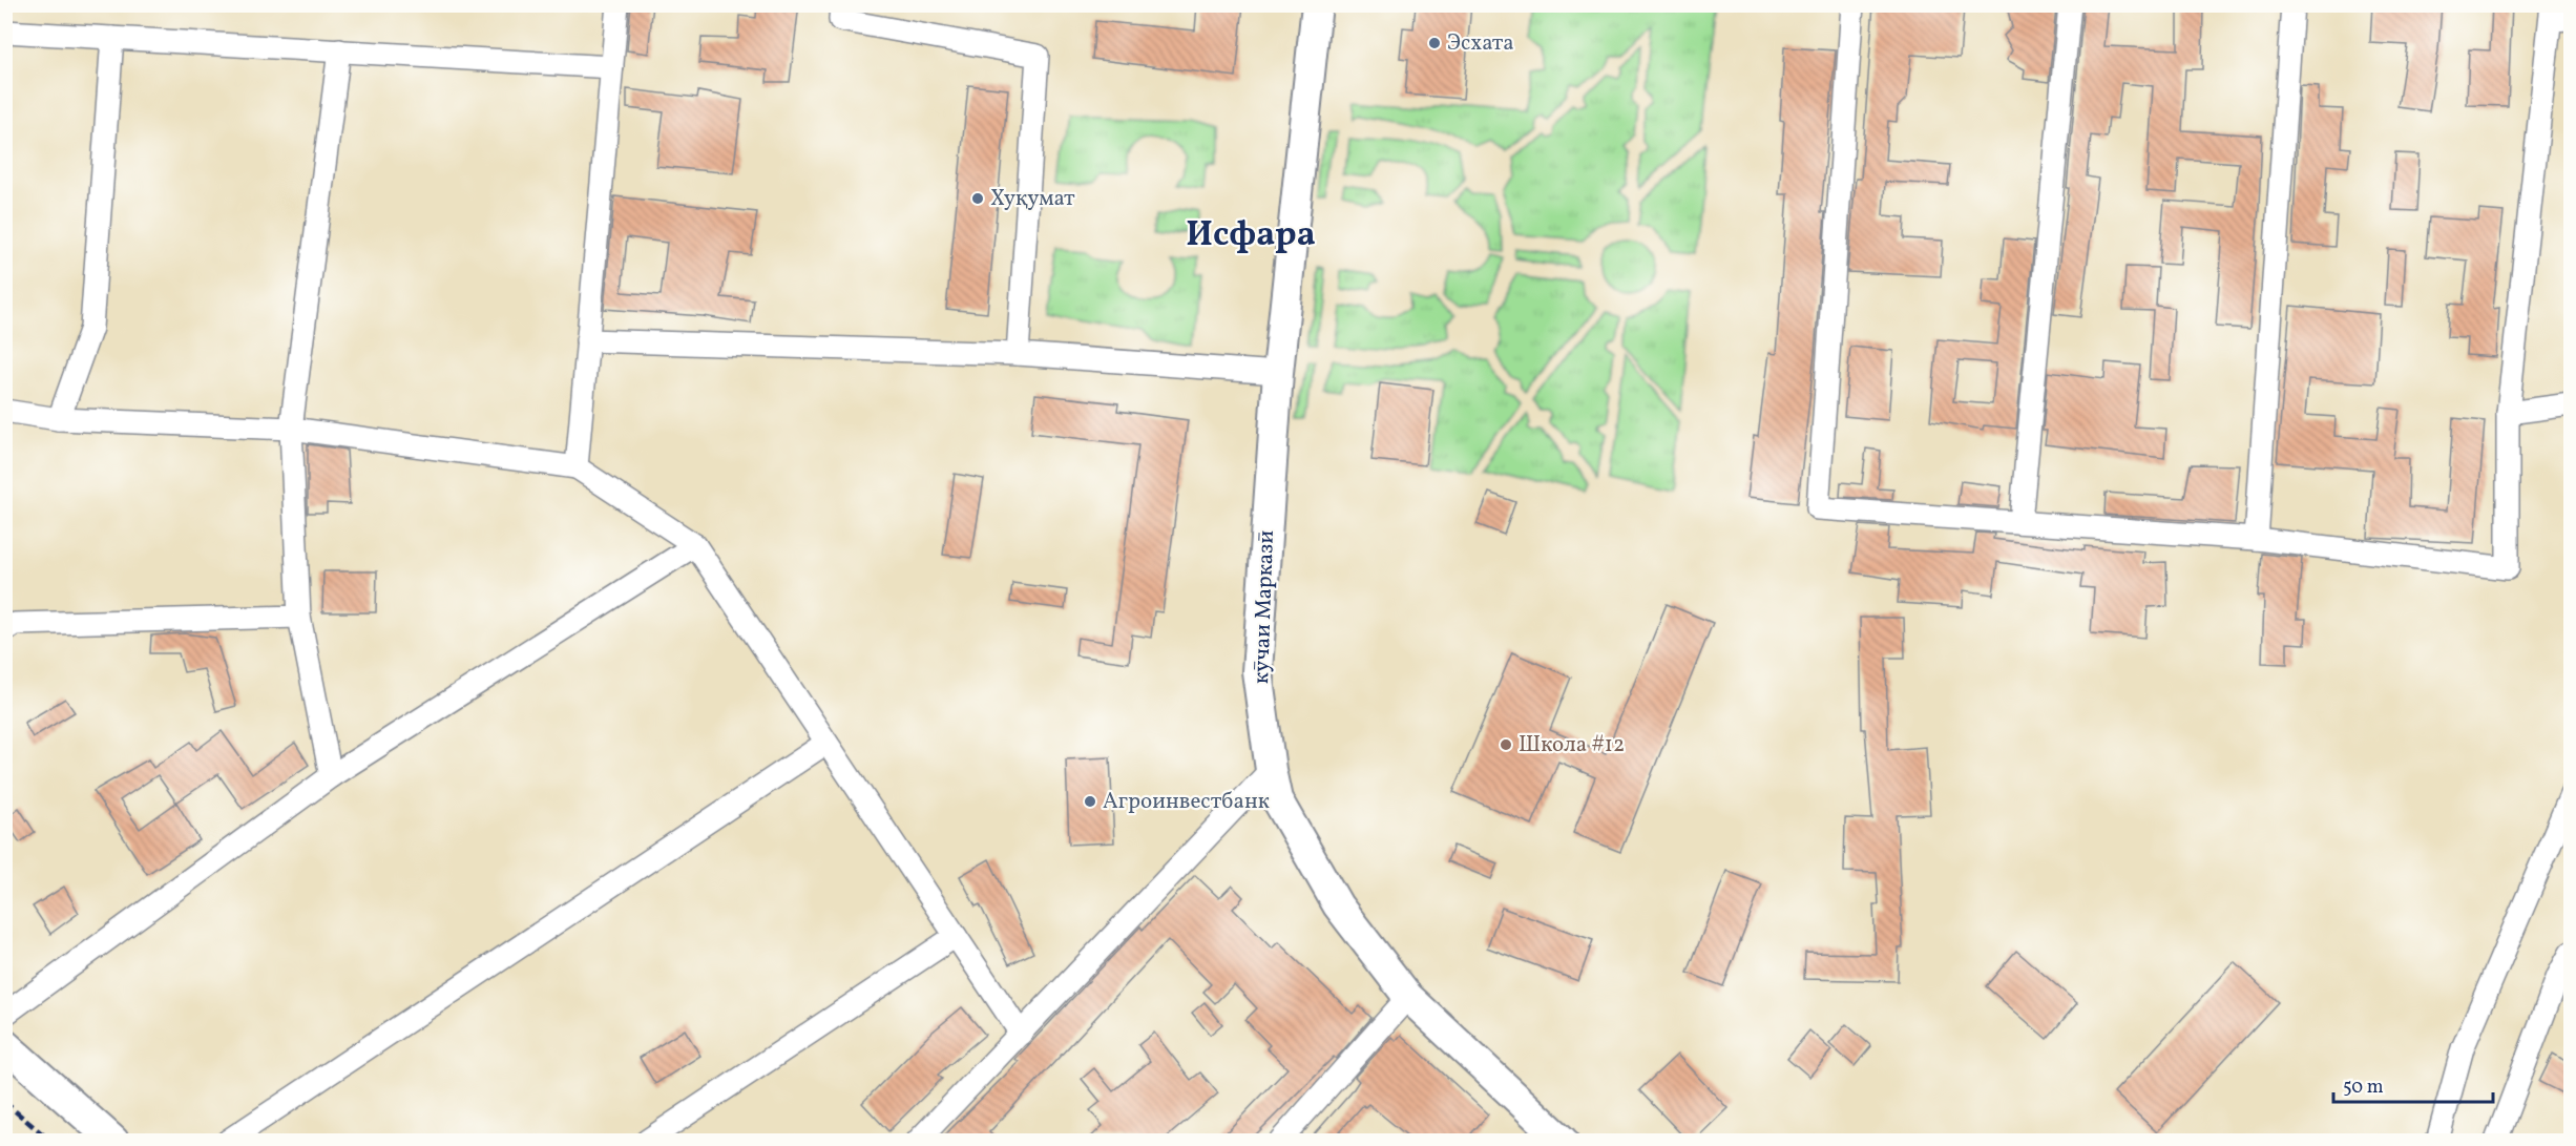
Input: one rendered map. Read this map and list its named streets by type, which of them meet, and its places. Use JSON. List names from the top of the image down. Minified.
{"streets":{"main road":["кӯчаи Марказӣ"]},"districts":["Исфара"],"places":["Эсхата","Хуқумат","Школа #12","Агроинвестбанк"],"scale_bar":"50 m"}
